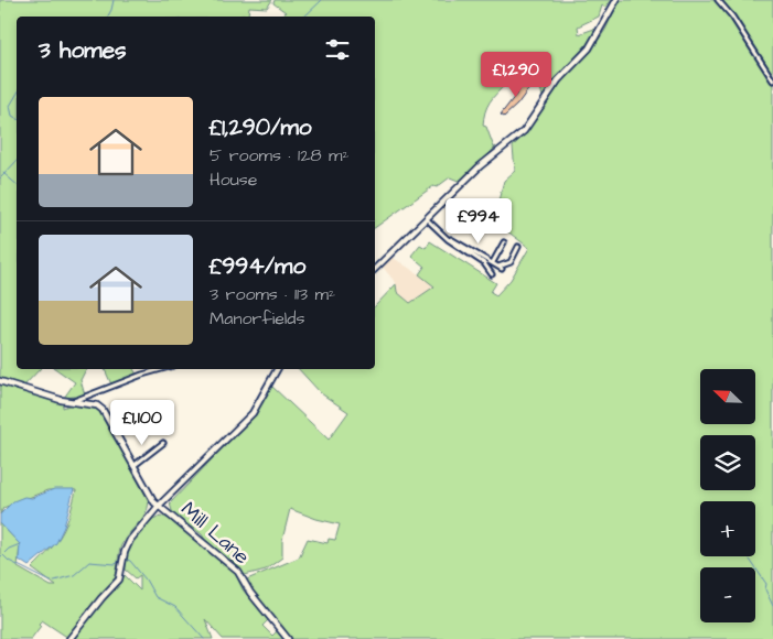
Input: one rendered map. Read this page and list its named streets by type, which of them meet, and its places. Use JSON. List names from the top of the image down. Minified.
{"streets":{"street":["Mill Lane"]},"north":"top left","page":{"heading":"3 homes","price":["£1,290","£994","£1,100"],"list":[{"name":"£1,290/mo","note":"5 rooms · 128 m² · House"},{"name":"£994/mo","note":"3 rooms · 113 m² · Manorfields"}],"map_buttons":["+","−"]}}
